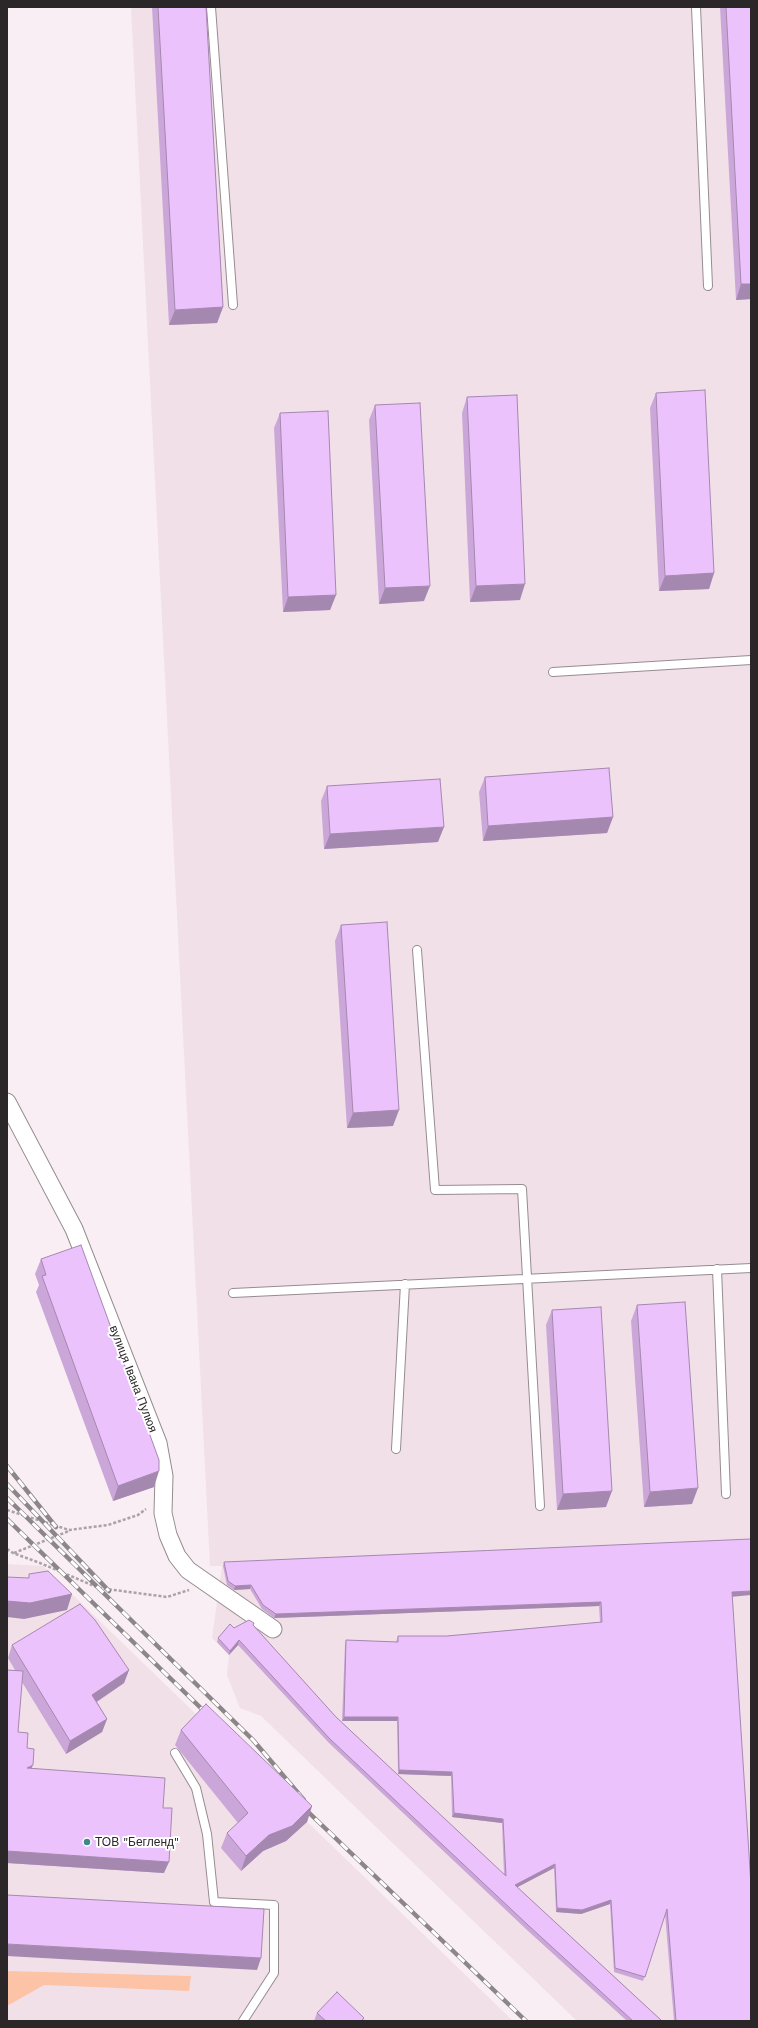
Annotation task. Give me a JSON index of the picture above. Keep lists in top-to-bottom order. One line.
{"streets":{"street":["вулиця Івана Пулюя"]},"places":["ТОВ \"Бегленд\""]}
